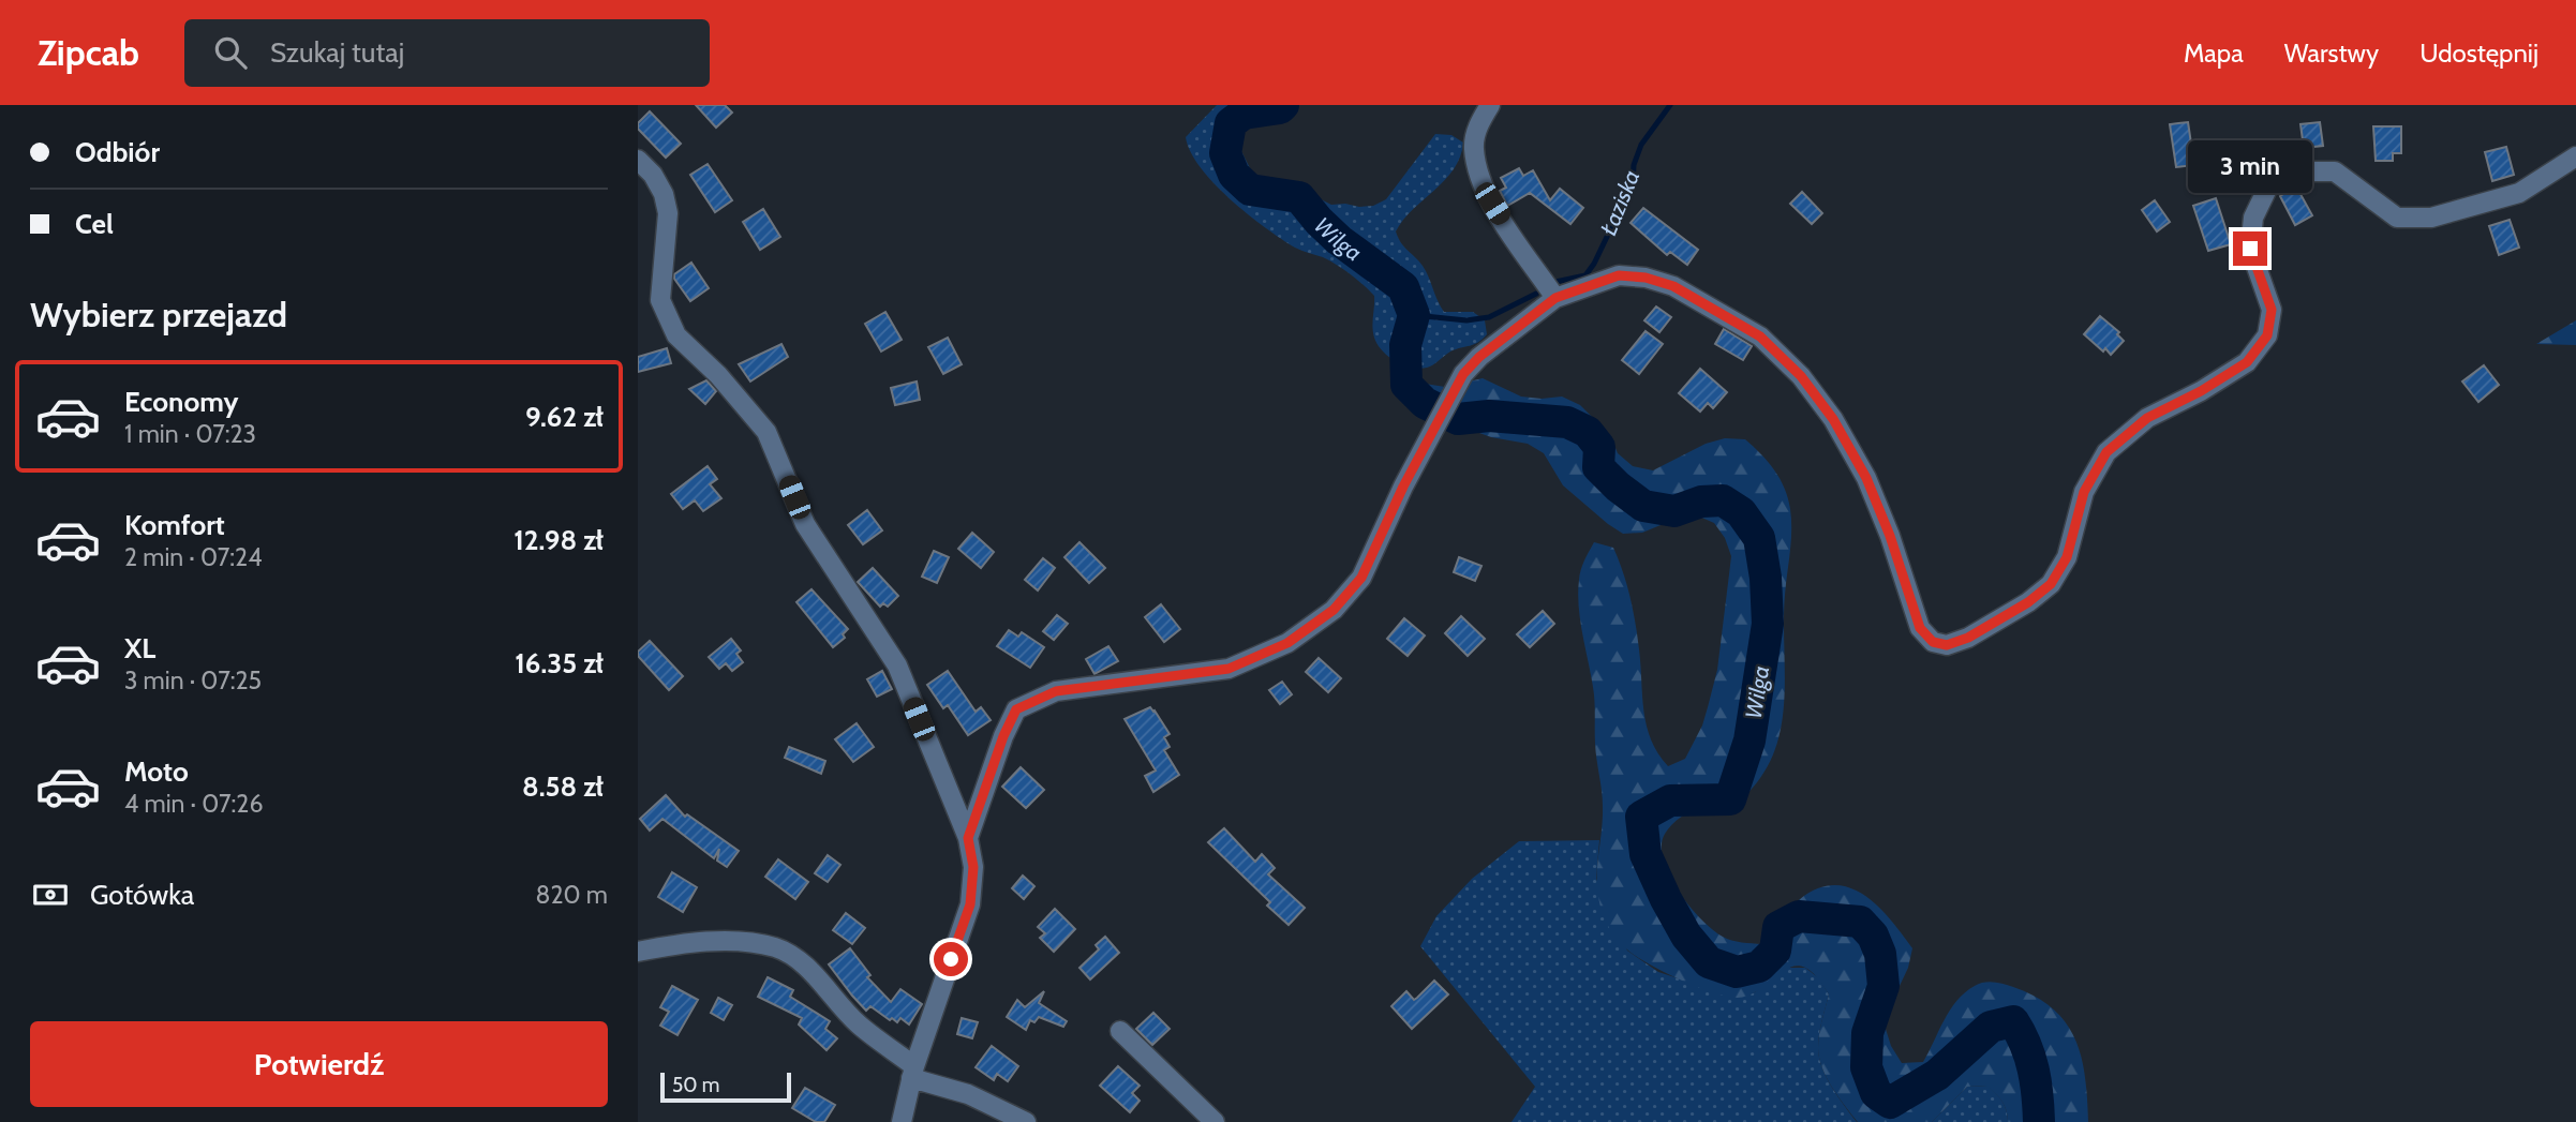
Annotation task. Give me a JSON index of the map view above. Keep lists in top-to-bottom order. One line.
{"water":["Łaziska","Wilga"],"scale_bar":"50 m","page":{"header":"Zipcab","search":"Szukaj tutaj","nav":["Mapa","Warstwy","Udostępnij"],"banner":["Odbiór","Cel"],"bubble":"3 min","heading":"Wybierz przejazd","list":[{"name":"Economy","note":"1 min · 07:23","value":"9.62 zł"},{"name":"Komfort","note":"2 min · 07:24","value":"12.98 zł"},{"name":"XL","note":"3 min · 07:25","value":"16.35 zł"},{"name":"Moto","note":"4 min · 07:26","value":"8.58 zł"}],"pay":["Gotówka","820 m"],"buttons":"Potwierdź","scale":"50 m"}}
